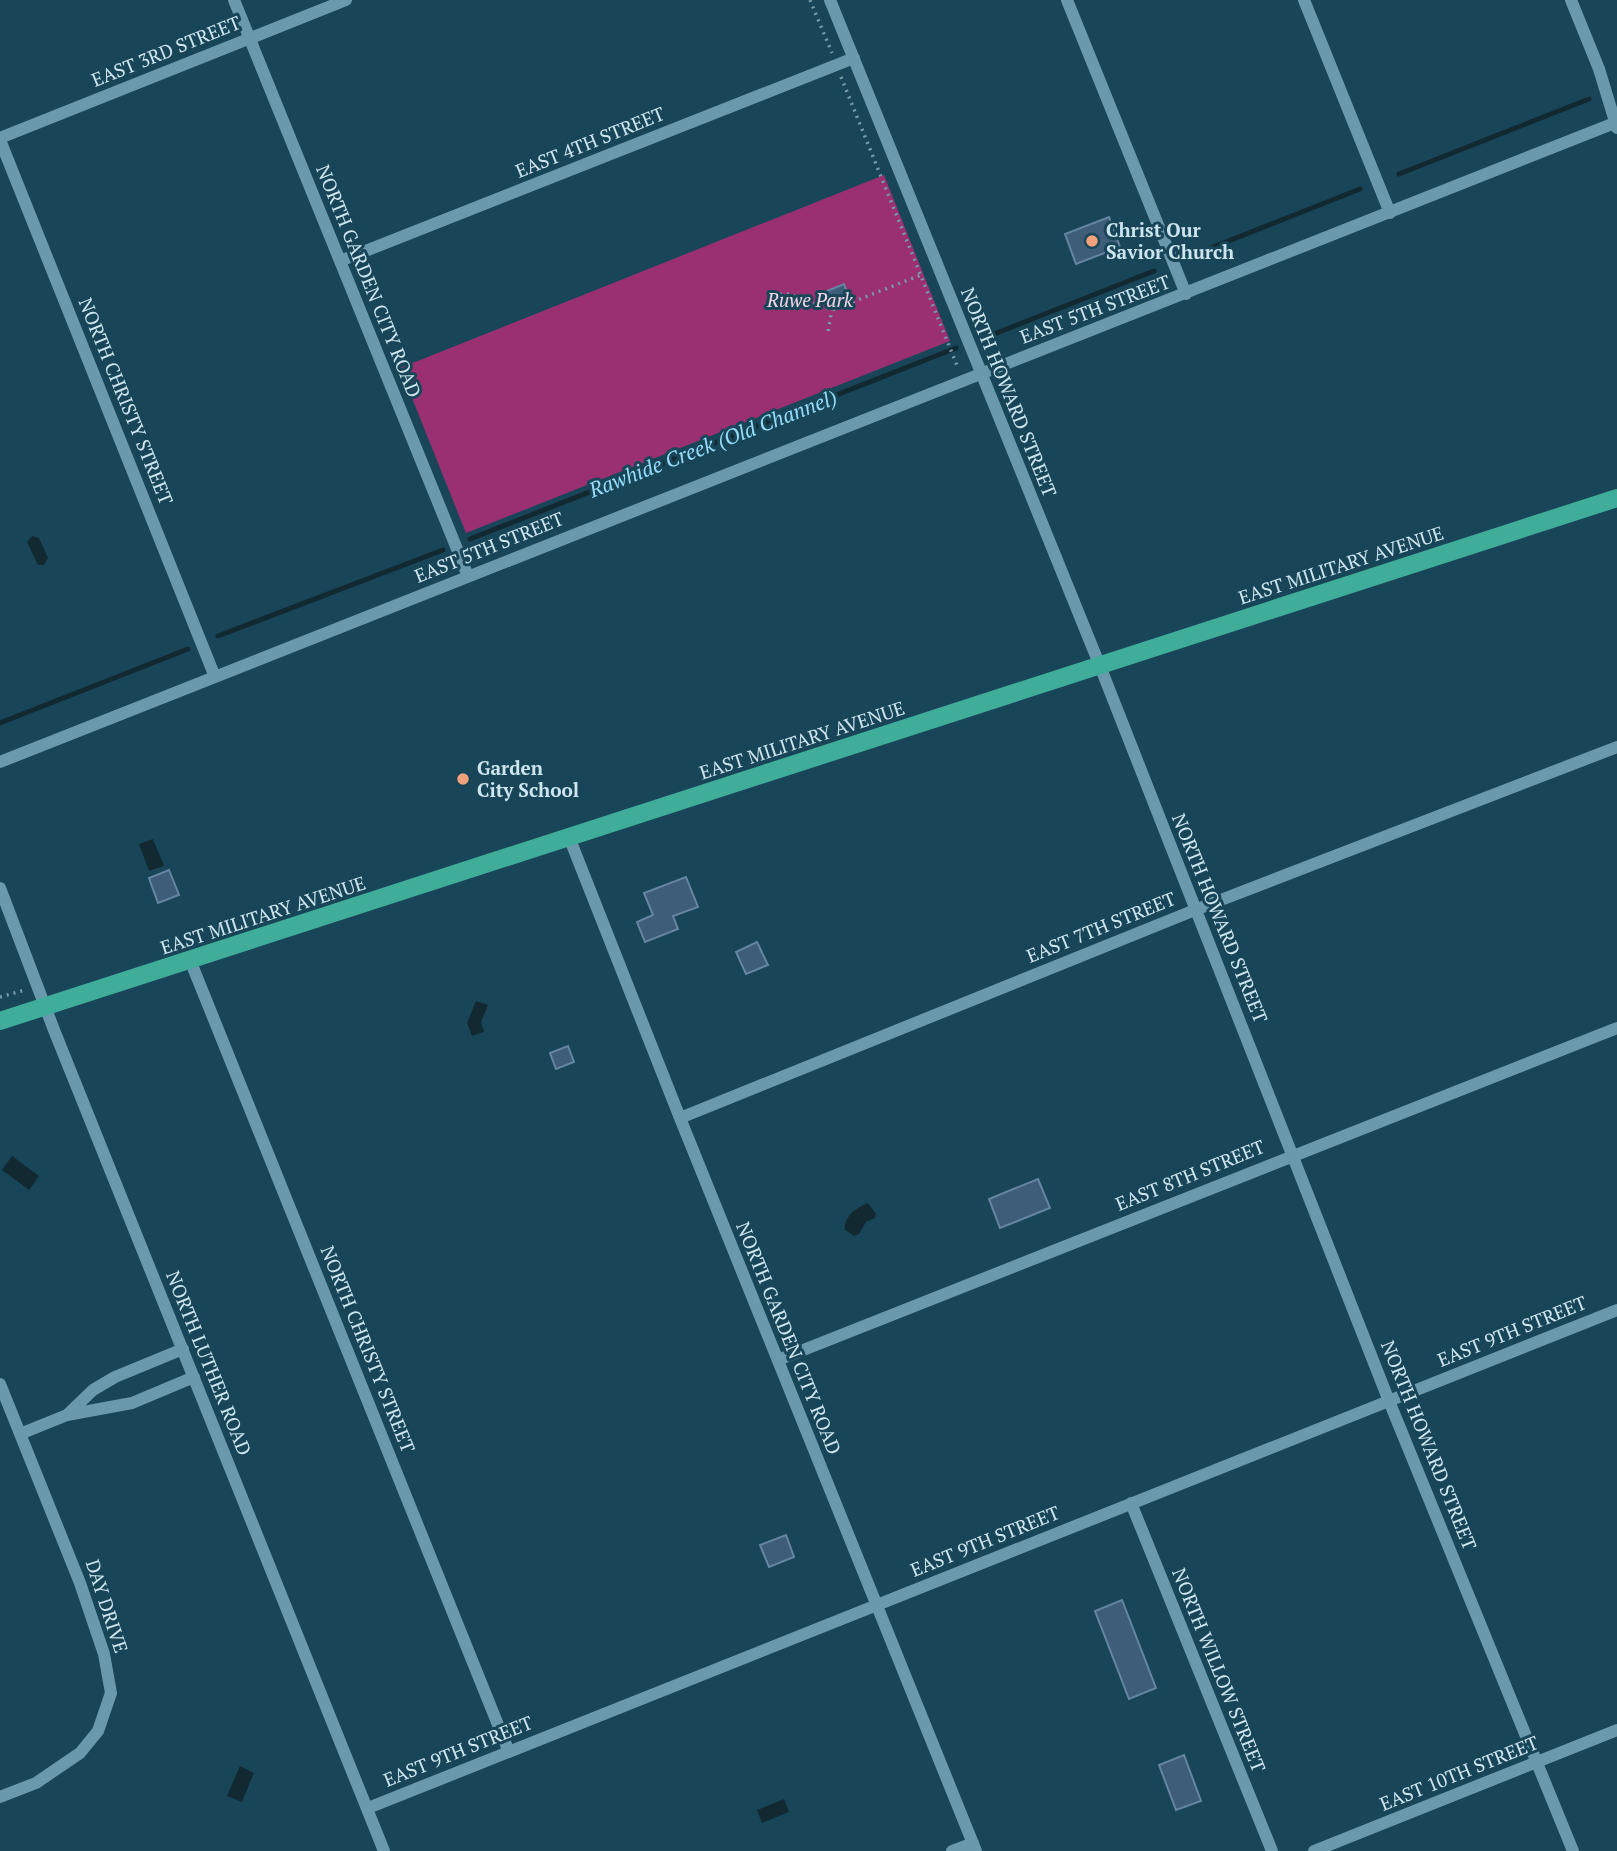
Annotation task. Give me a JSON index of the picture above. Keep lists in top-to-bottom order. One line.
{"streets":{"main road":["EAST MILITARY AVENUE"],"street":["EAST 3RD STREET","EAST 4TH STREET","NORTH GARDEN CITY ROAD","EAST 5TH STREET","NORTH HOWARD STREET","NORTH CHRISTY STREET","EAST 7TH STREET","EAST 8TH STREET","EAST 9TH STREET","NORTH LUTHER ROAD","DAY DRIVE","NORTH WILLOW STREET","EAST 10TH STREET"]},"crossings":[["EAST 3RD STREET","NORTH GARDEN CITY ROAD"],["EAST 3RD STREET","NORTH CHRISTY STREET"],["EAST 4TH STREET","NORTH GARDEN CITY ROAD"],["EAST 4TH STREET","NORTH HOWARD STREET"],["NORTH GARDEN CITY ROAD","EAST 5TH STREET"],["NORTH GARDEN CITY ROAD","EAST MILITARY AVENUE"],["NORTH GARDEN CITY ROAD","EAST 7TH STREET"],["NORTH GARDEN CITY ROAD","EAST 8TH STREET"],["NORTH GARDEN CITY ROAD","EAST 9TH STREET"],["EAST 5TH STREET","NORTH HOWARD STREET"],["EAST 5TH STREET","NORTH CHRISTY STREET"],["NORTH HOWARD STREET","EAST MILITARY AVENUE"],["NORTH HOWARD STREET","EAST 7TH STREET"],["NORTH HOWARD STREET","EAST 8TH STREET"],["NORTH HOWARD STREET","EAST 9TH STREET"],["NORTH HOWARD STREET","EAST 10TH STREET"],["NORTH CHRISTY STREET","EAST MILITARY AVENUE"],["NORTH CHRISTY STREET","EAST 9TH STREET"],["EAST MILITARY AVENUE","NORTH LUTHER ROAD"],["EAST 9TH STREET","NORTH LUTHER ROAD"],["EAST 9TH STREET","NORTH WILLOW STREET"]],"water":["Rawhide Creek (Old Channel)"],"parks":["Ruwe Park"],"places":["Christ Our Savior Church","Garden City School"]}
